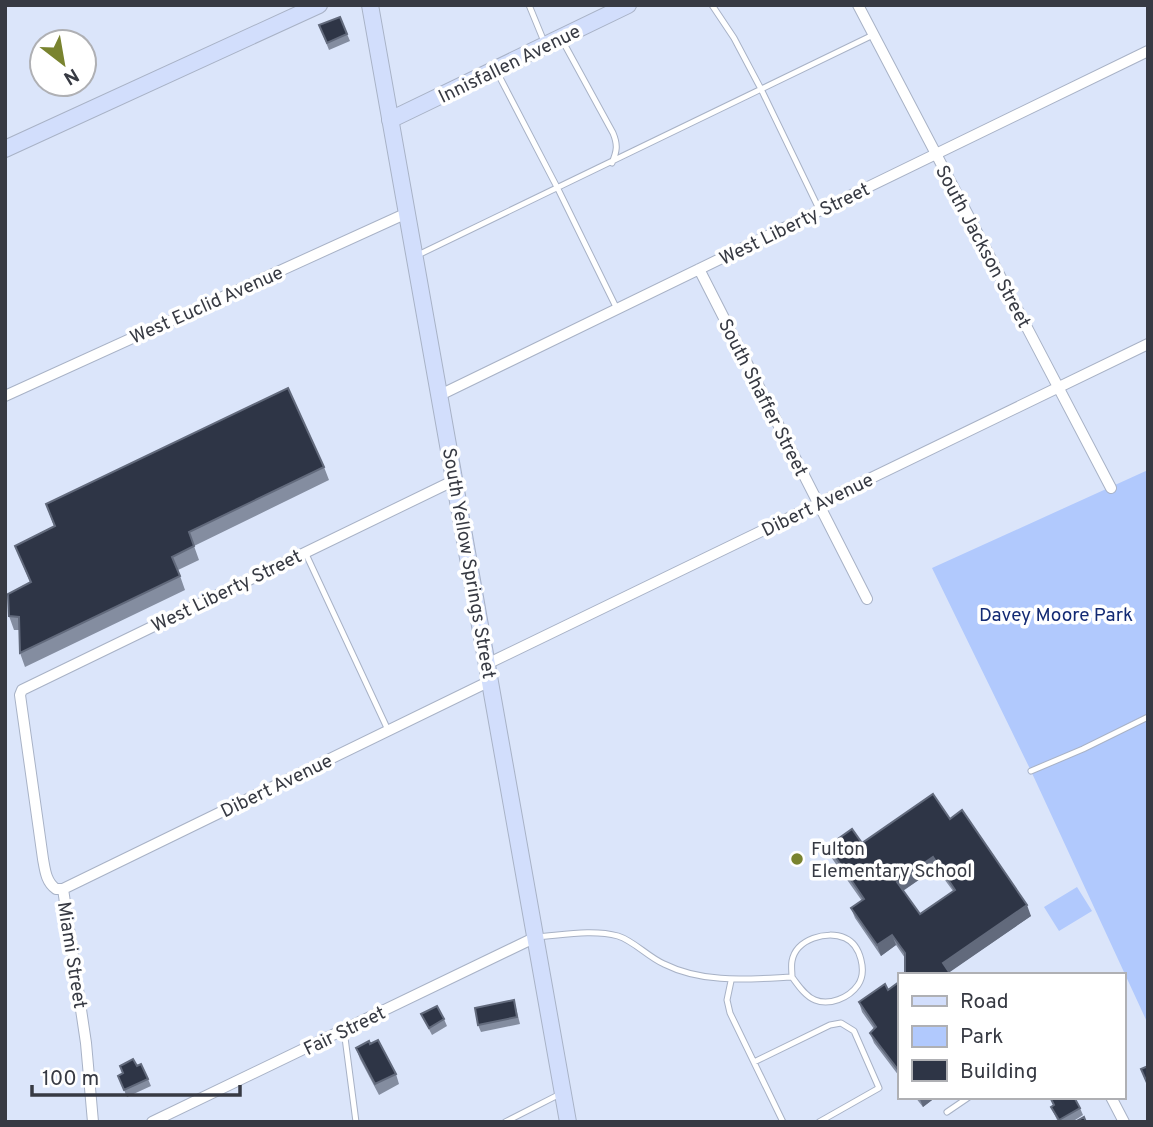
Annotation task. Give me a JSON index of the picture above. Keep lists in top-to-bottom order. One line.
{"streets":{"main road":["Innisfallen Avenue","South Yellow Springs Street"],"street":["West Liberty Street","South Jackson Street","West Euclid Avenue","South Shaffer Street","Dibert Avenue","Miami Street","Fair Street"]},"crossings":[["Innisfallen Avenue","South Yellow Springs Street"],["West Liberty Street","South Jackson Street"],["West Liberty Street","South Shaffer Street"],["West Liberty Street","South Yellow Springs Street"],["West Liberty Street","Miami Street"],["South Jackson Street","Dibert Avenue"],["West Euclid Avenue","South Yellow Springs Street"],["South Shaffer Street","Dibert Avenue"],["Dibert Avenue","South Yellow Springs Street"],["Dibert Avenue","Miami Street"],["South Yellow Springs Street","Fair Street"]],"parks":["Davey Moore Park"],"places":["Fulton Elementary School"],"legend":["Road","Park","Building"],"scale_bar":"100 m","north":"bottom right"}
